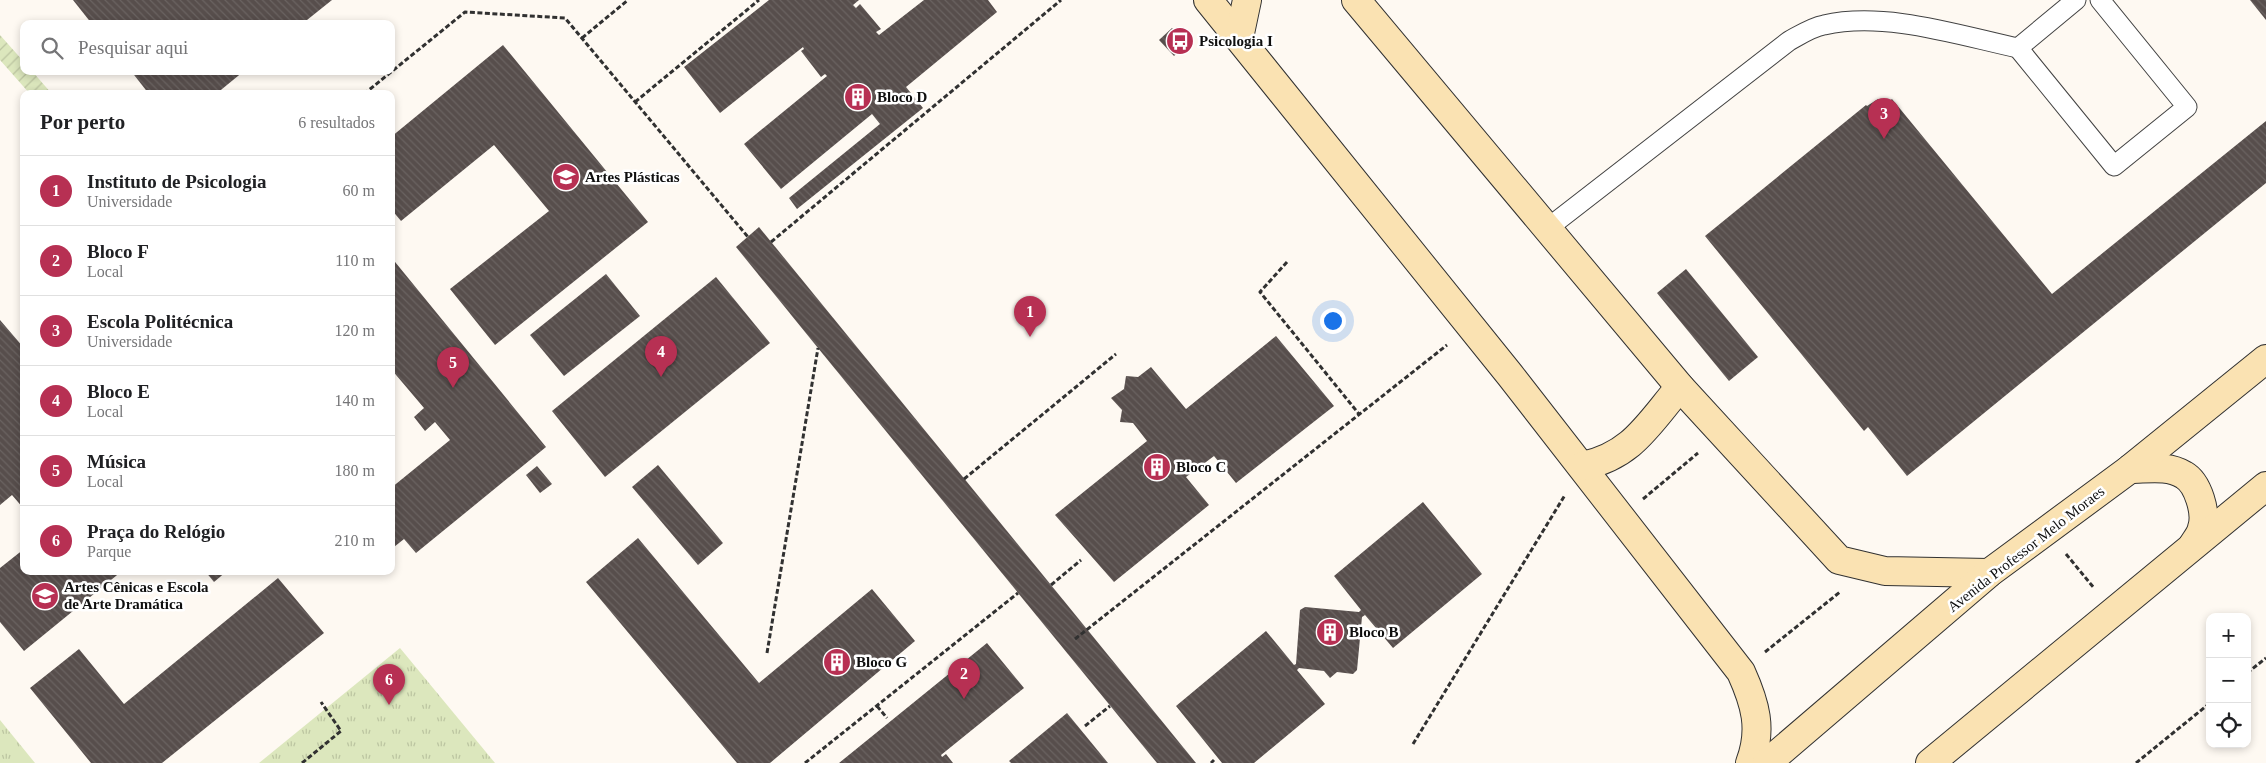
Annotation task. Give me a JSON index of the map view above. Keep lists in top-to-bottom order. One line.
{"streets":{"street":["Avenida Professor Melo Moraes"]},"places":{"bus stop":["Psicologia I"],"building":["Bloco D","Bloco C","Bloco B","Bloco G"],"school or university":["Artes Plásticas","Artes Cênicas e Escola de Arte Dramática"]},"page":{"search":"Pesquisar aqui","heading":["Por perto","6 resultados"],"pins":["3","1","4","5","2","6"],"list":[{"mark":"1","name":"Instituto de Psicologia","note":"Universidade","value":"60 m"},{"mark":"2","name":"Bloco F","note":"Local","value":"110 m"},{"mark":"3","name":"Escola Politécnica","note":"Universidade","value":"120 m"},{"mark":"4","name":"Bloco E","note":"Local","value":"140 m"},{"mark":"5","name":"Música","note":"Local","value":"180 m"},{"mark":"6","name":"Praça do Relógio","note":"Parque","value":"210 m"}],"map_buttons":["+","−"]}}
